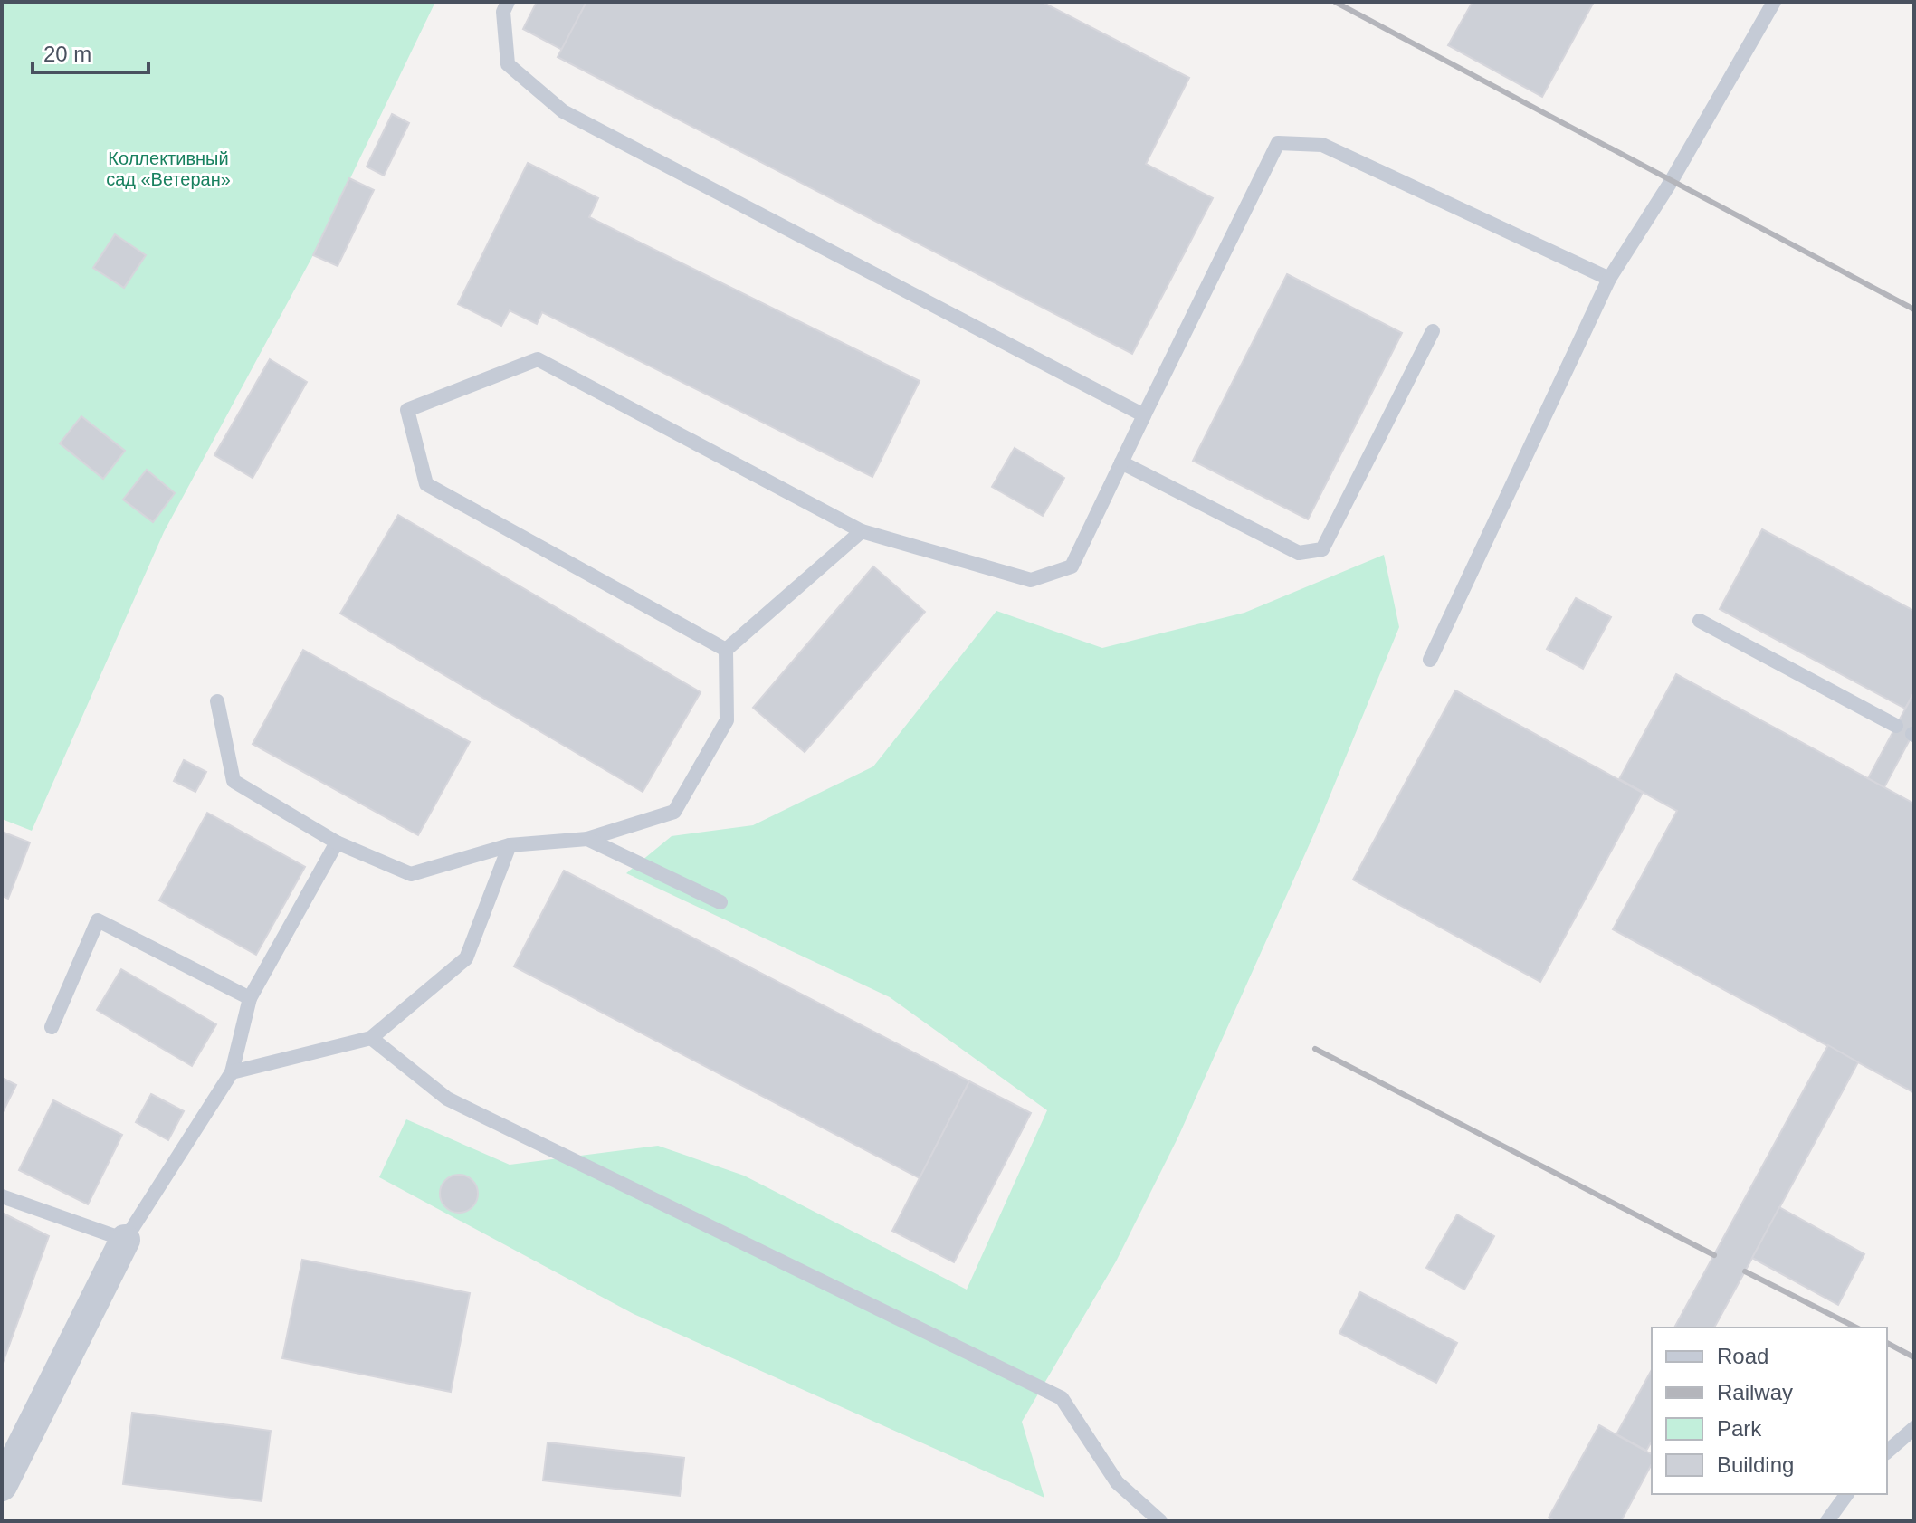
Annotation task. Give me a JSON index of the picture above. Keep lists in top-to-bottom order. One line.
{"parks":["Коллективный сад «Ветеран»"],"legend":["Road","Railway","Park","Building"],"scale_bar":"20 m"}
